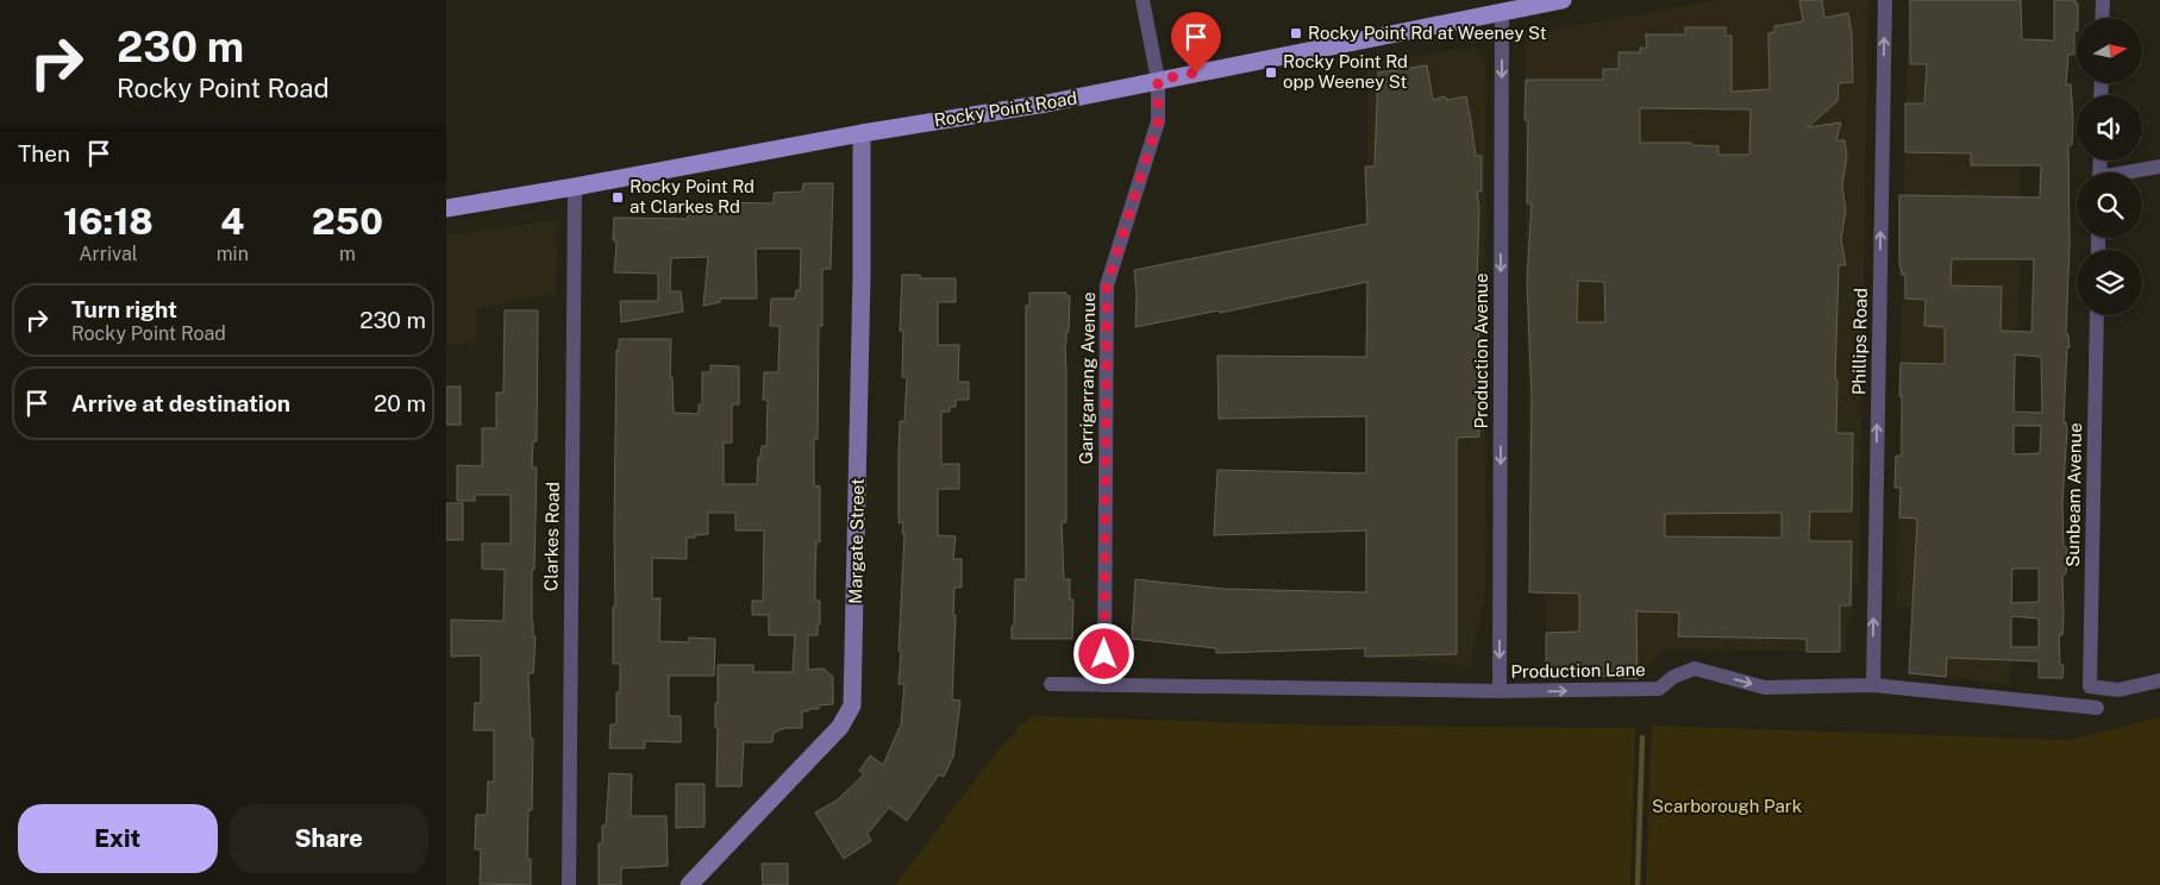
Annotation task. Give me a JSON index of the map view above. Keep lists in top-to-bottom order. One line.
{"streets":{"main road":["Rocky Point Road"],"street":["Phillips Road","Production Avenue","Garrigarrang Avenue","Sunbeam Avenue","Clarkes Road","Margate Street","Production Lane"]},"crossings":[["Rocky Point Road","Production Avenue"],["Rocky Point Road","Garrigarrang Avenue"],["Rocky Point Road","Clarkes Road"],["Rocky Point Road","Margate Street"],["Phillips Road","Production Lane"],["Production Avenue","Production Lane"],["Garrigarrang Avenue","Production Lane"]],"one_way":["Phillips Road","Production Avenue","Production Lane"],"parks":["Scarborough Park"],"places":{"transit":["Rocky Point Rd at Weeney St","Rocky Point Rd opp Weeney St","Rocky Point Rd at Clarkes Rd"]},"north":"right","page":{"turn":["230 m","Rocky Point Road"],"then":"Then","eta":["16:18","Arrival","4","min","250","m"],"list":[{"name":"Turn right","note":"Rocky Point Road","value":"230 m"},{"name":"Arrive at destination","value":"20 m"}],"buttons":["Exit","Share"]}}
